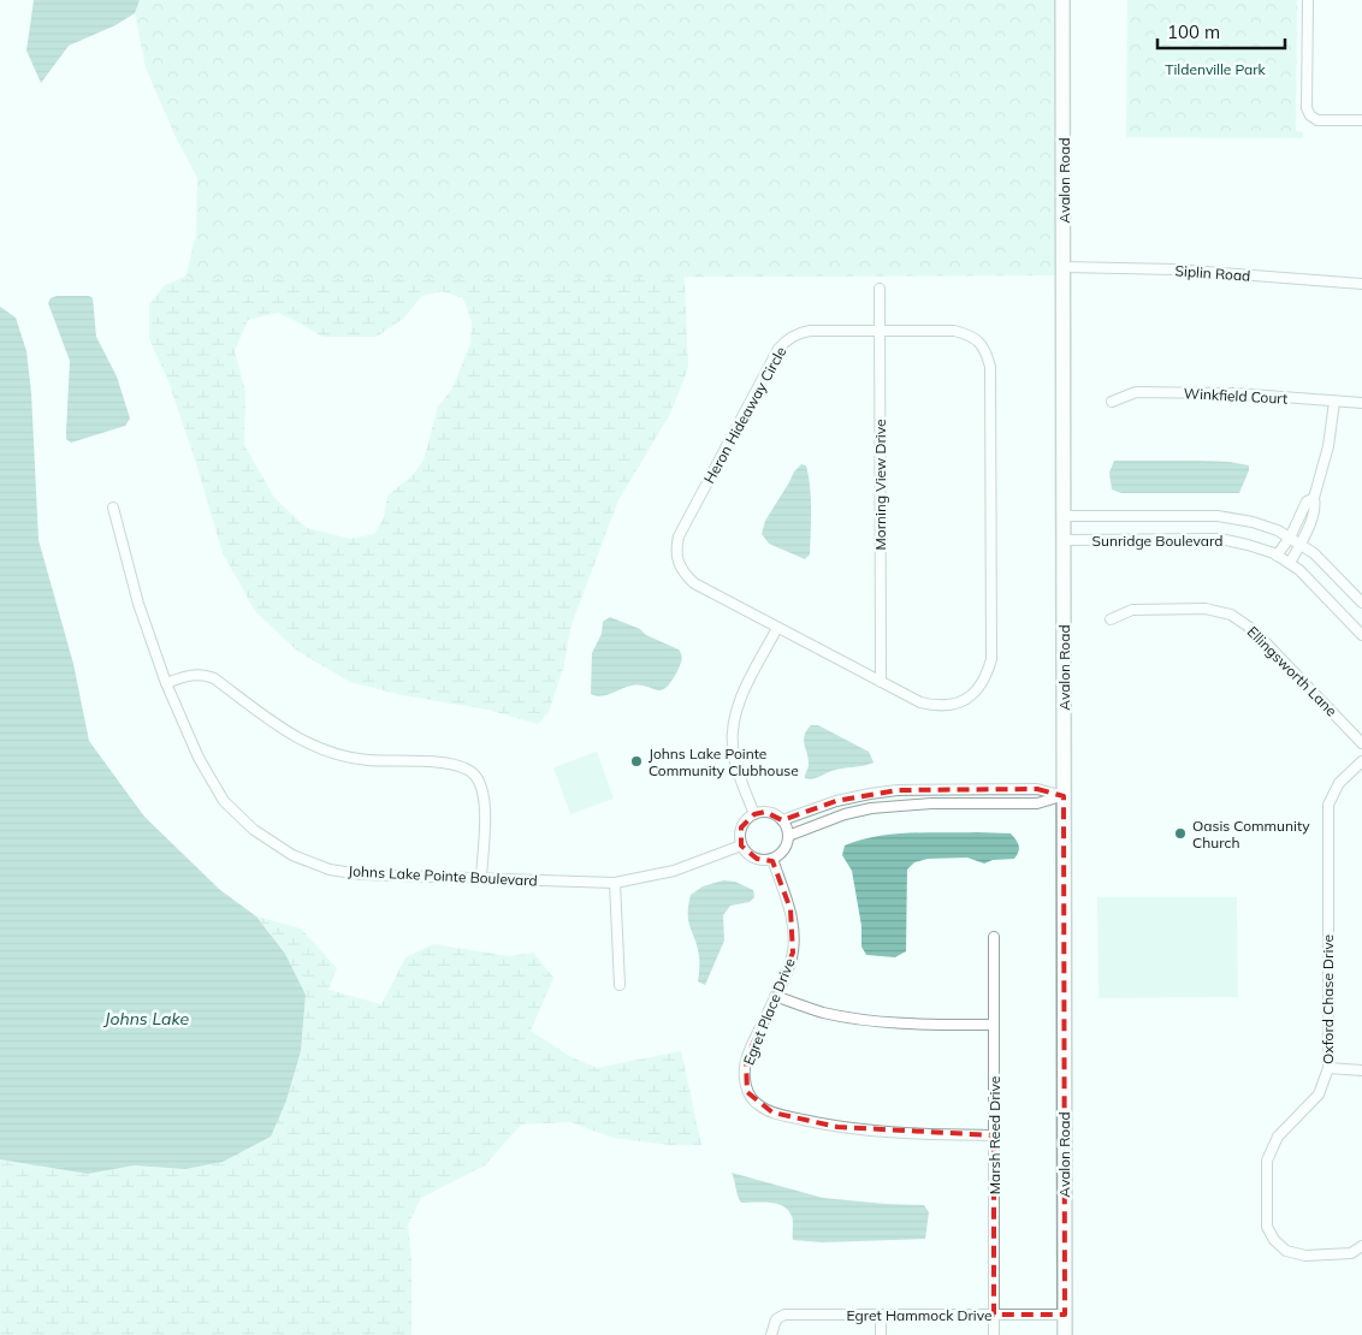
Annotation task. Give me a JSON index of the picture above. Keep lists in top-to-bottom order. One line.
{"streets":{"main road":["Avalon Road"],"street":["Siplin Road","Winkfield Court","Heron Hideaway Circle","Morning View Drive","Sunridge Boulevard","Ellingsworth Lane","Johns Lake Pointe Boulevard","Oxford Chase Drive","Egret Place Drive","Marsh Reed Drive","Egret Hammock Drive"]},"crossings":[["Avalon Road","Siplin Road"],["Avalon Road","Sunridge Boulevard"],["Avalon Road","Egret Hammock Drive"],["Heron Hideaway Circle","Morning View Drive"],["Johns Lake Pointe Boulevard","Egret Place Drive"],["Egret Place Drive","Marsh Reed Drive"],["Marsh Reed Drive","Egret Hammock Drive"]],"water":["Johns Lake"],"parks":["Tildenville Park"],"places":["Johns Lake Pointe Community Clubhouse","Oasis Community Church"],"scale_bar":"100 m"}
